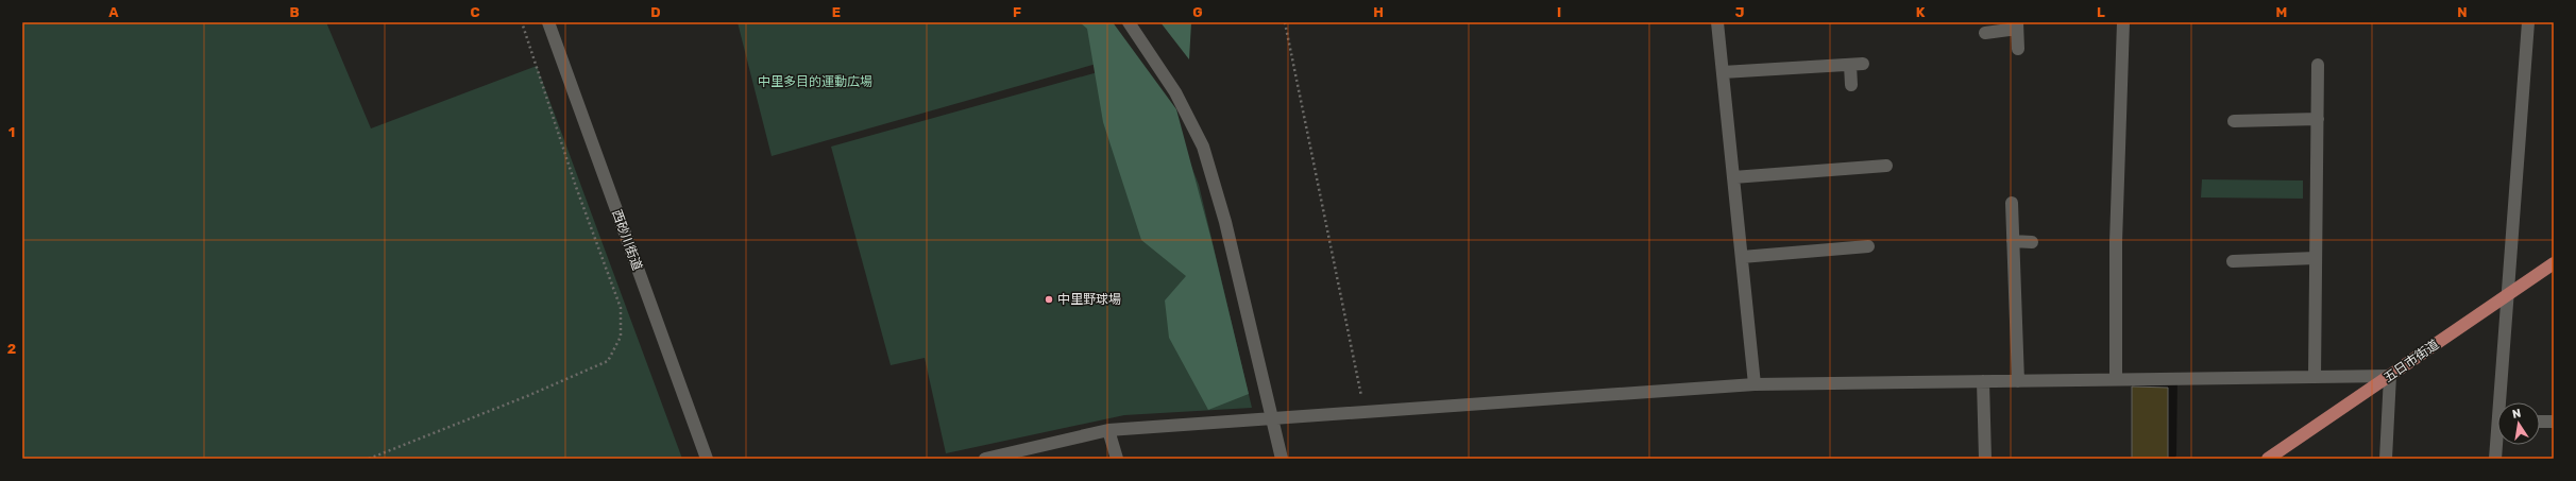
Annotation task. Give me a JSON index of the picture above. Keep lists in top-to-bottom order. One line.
{"streets":{"main road":["五日市街道"],"street":["西砂川街道"]},"parks":["中里多目的運動広場"],"places":["中里野球場"],"north":"top","grid":{"columns":["A","B","C","D","E","F","G","H","I","J","K","L","M","N"],"rows":["1","2"]}}
